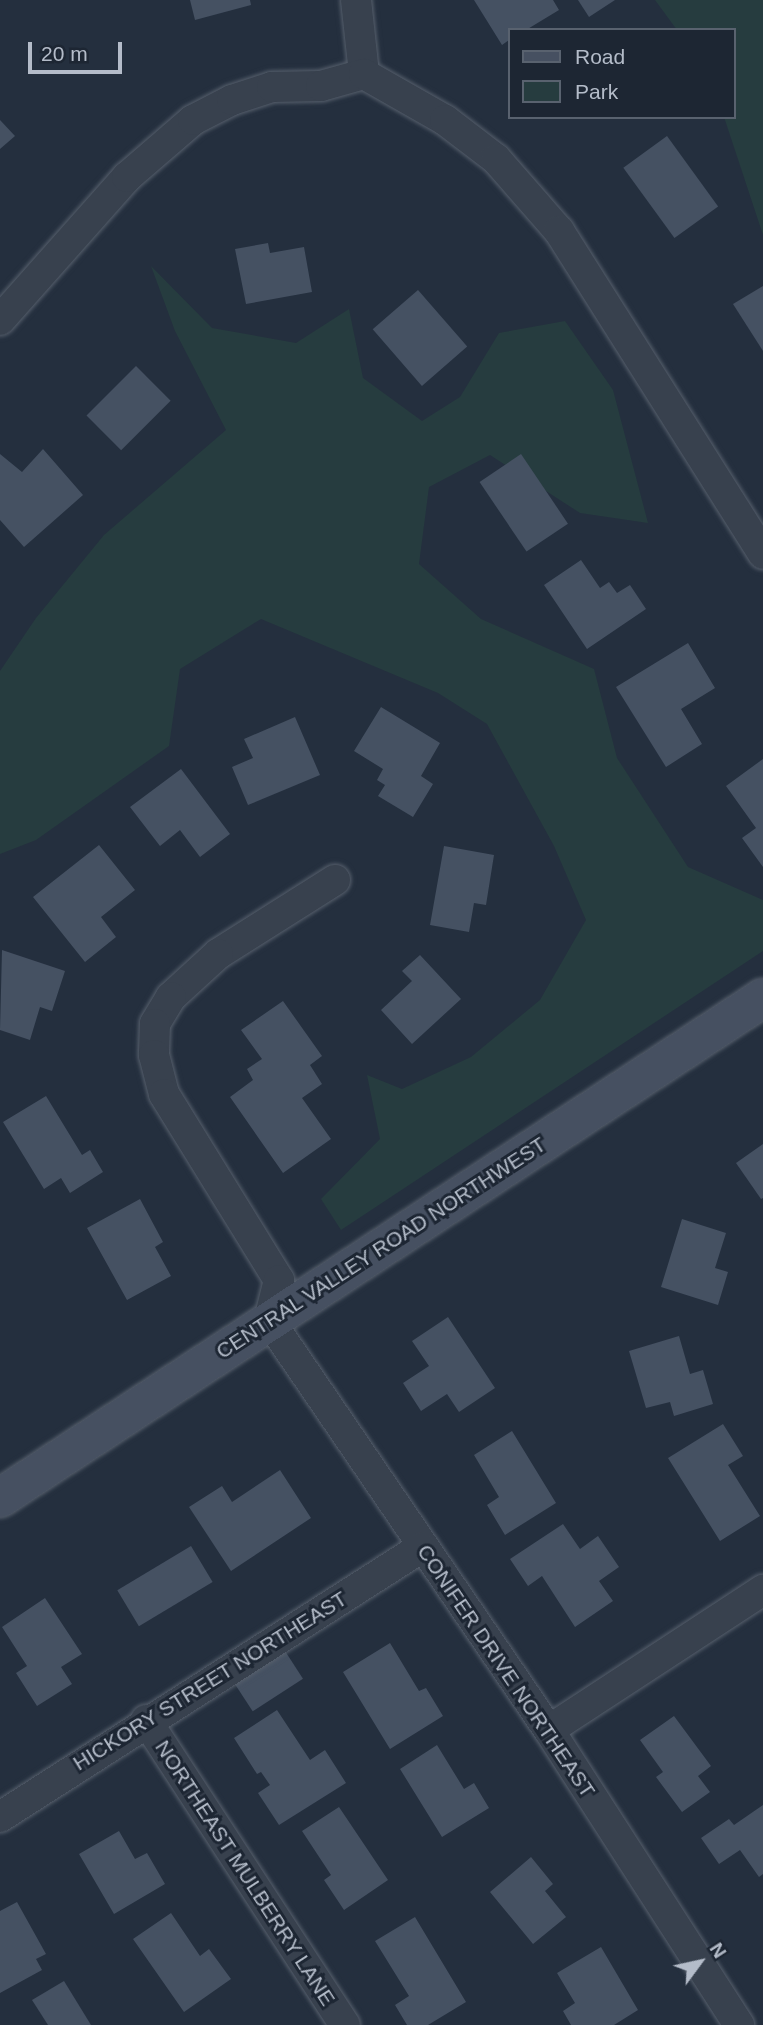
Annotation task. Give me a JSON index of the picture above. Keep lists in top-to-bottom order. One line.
{"streets":{"main road":["CENTRAL VALLEY ROAD NORTHWEST"],"street":["CONIFER DRIVE NORTHEAST","HICKORY STREET NORTHEAST","NORTHEAST MULBERRY LANE"]},"crossings":[["CENTRAL VALLEY ROAD NORTHWEST","CONIFER DRIVE NORTHEAST"],["CONIFER DRIVE NORTHEAST","HICKORY STREET NORTHEAST"],["HICKORY STREET NORTHEAST","NORTHEAST MULBERRY LANE"]],"legend":["Road","Park"],"scale_bar":"20 m","north":"top right"}
